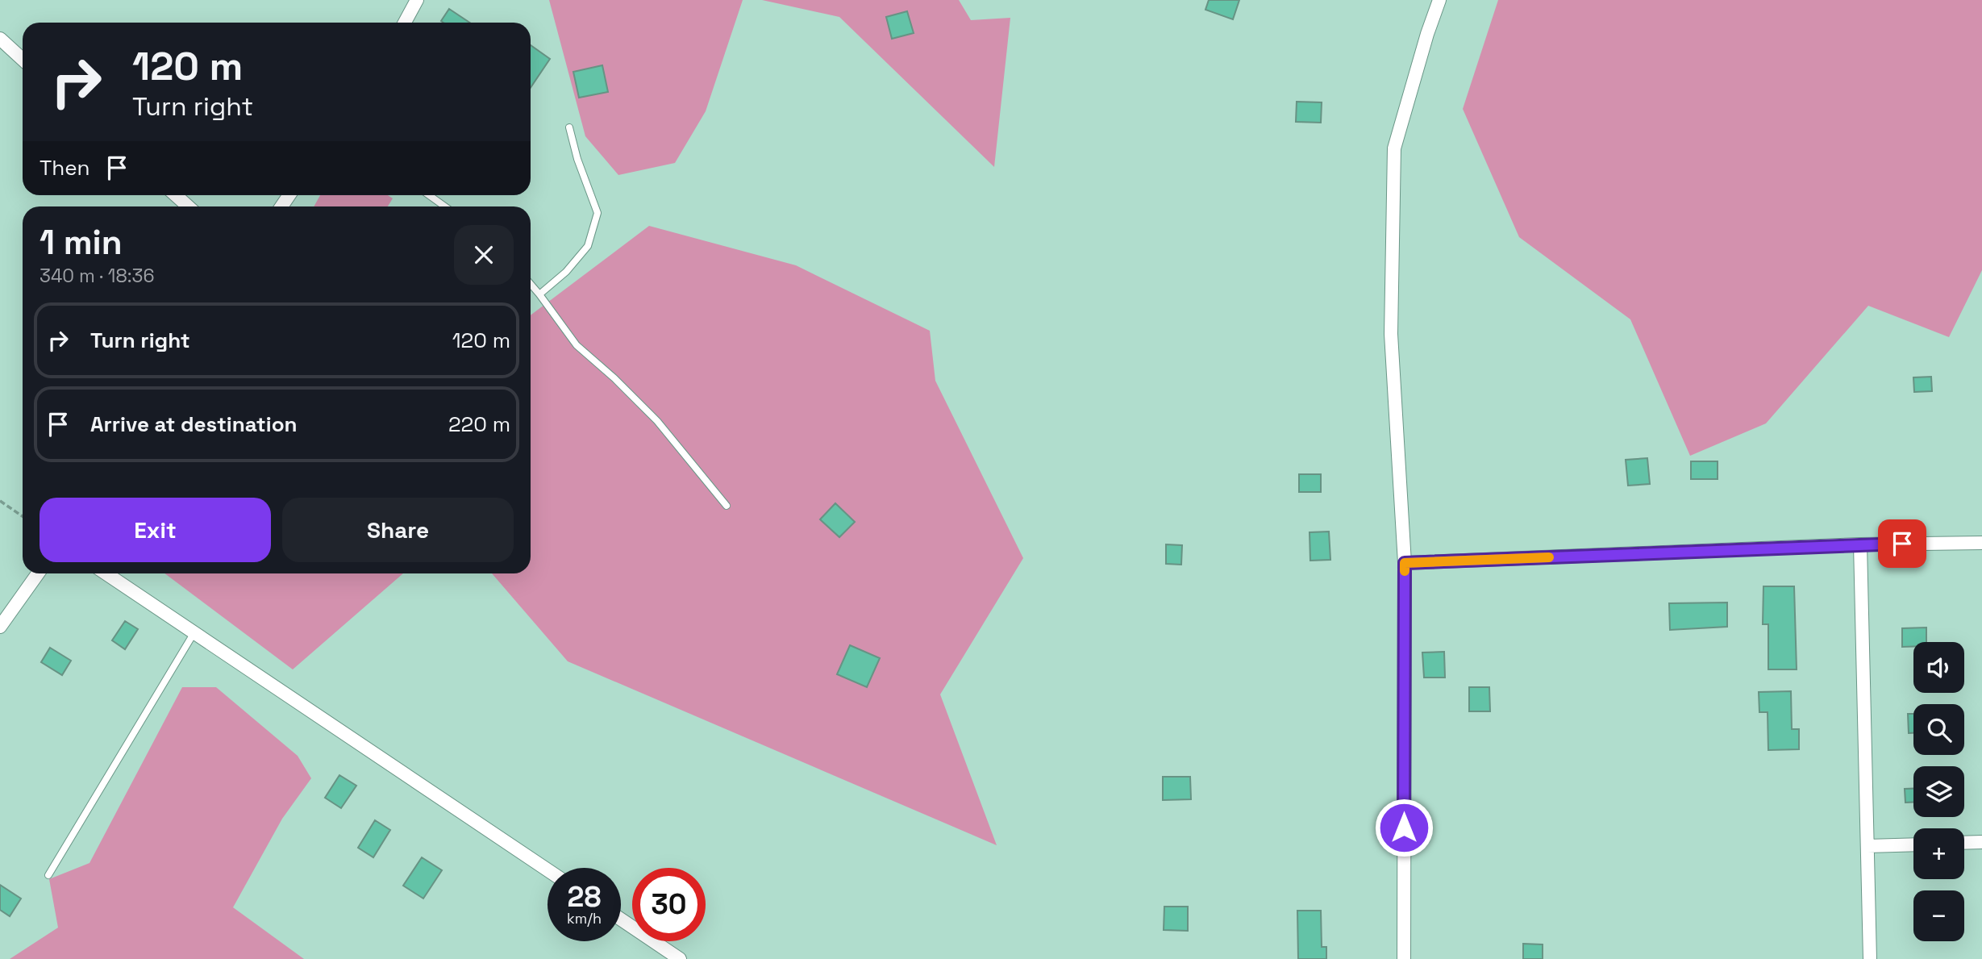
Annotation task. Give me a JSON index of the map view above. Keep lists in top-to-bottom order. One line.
{"page":{"turn":["120 m","Turn right"],"then":"Then","heading":["1 min","340 m · 18:36"],"list":[{"name":"Turn right","value":"120 m"},{"name":"Arrive at destination","value":"220 m"}],"buttons":["Exit","Share"],"map_buttons":["+","−"],"speed":"28 km/h","limit":"30"}}
